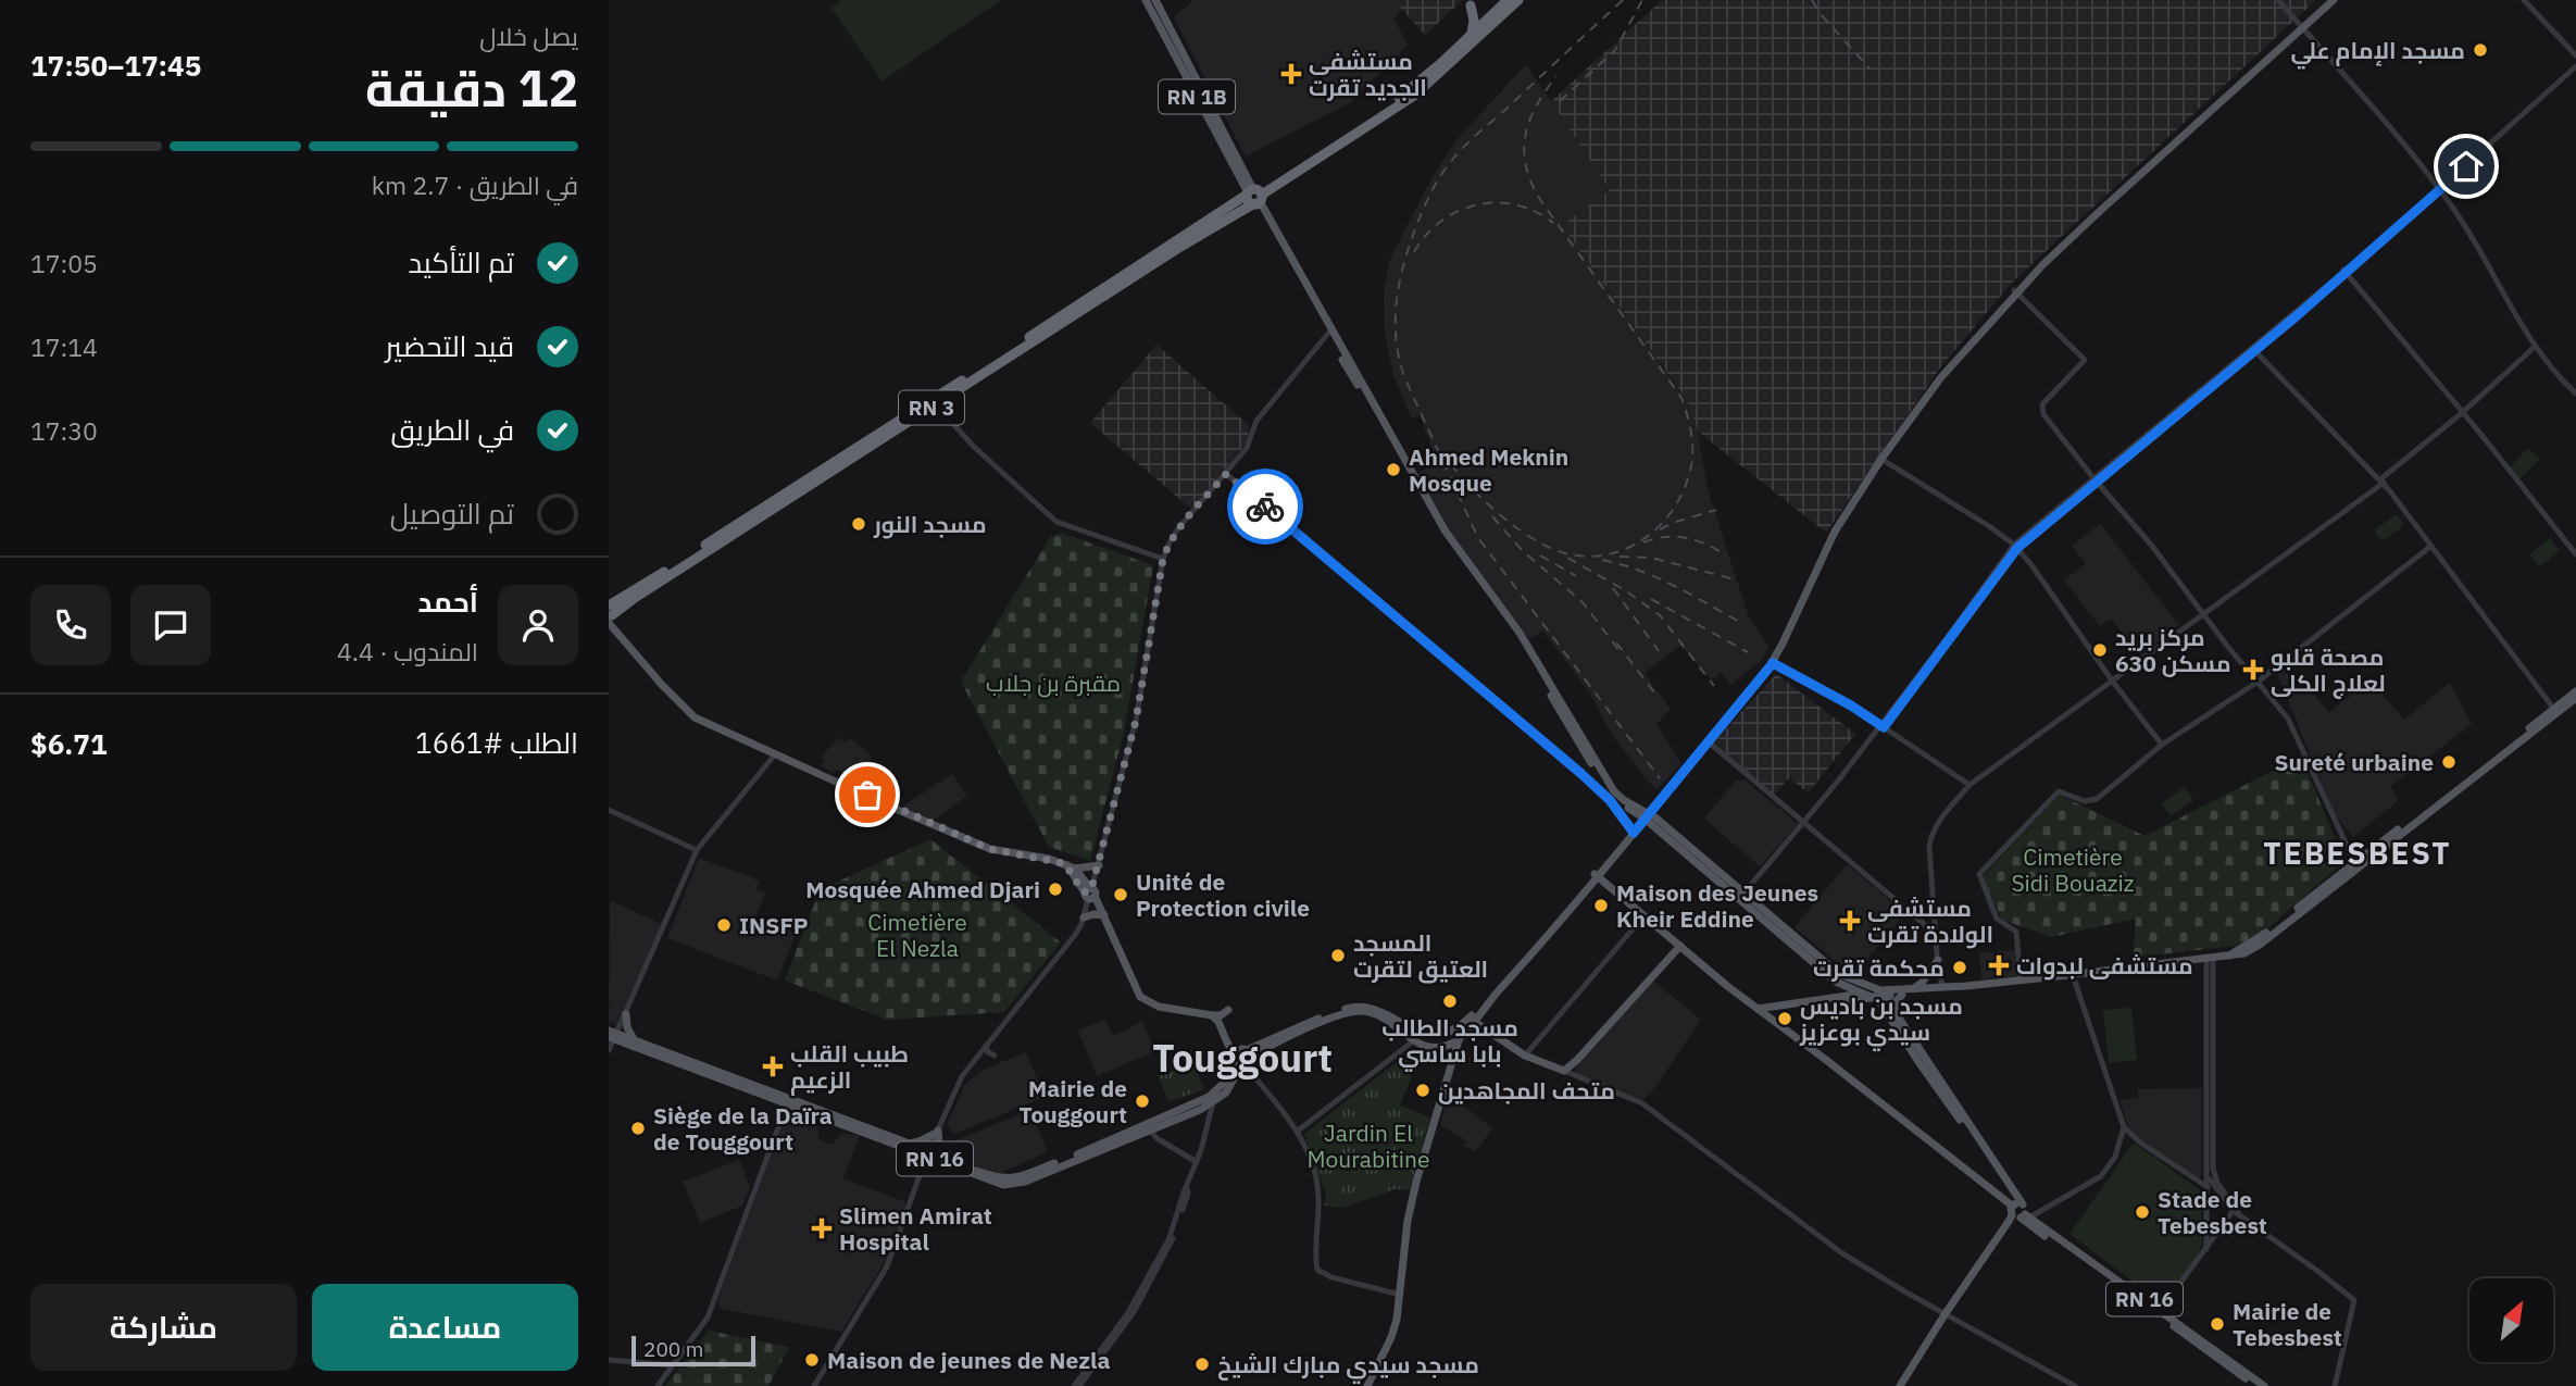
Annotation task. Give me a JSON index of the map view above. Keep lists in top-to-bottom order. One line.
{"streets":{"highway":["RN 3"],"main road":["RN 1B","RN 16"]},"crossings":[["RN 1B","RN 3"]],"districts":["TEBESBEST","Touggourt"],"parks":["مقبرة بن جلاب","Cimetière Sidi Bouaziz","Cimetière El Nezla","Jardin El Mourabitine"],"places":{"other":["مسجد الإمام علي","Ahmed Meknin Mosque","مسجد النور","مركز بريد 630 مسكن","Sureté urbaine","Mosquée Ahmed Djari","Unité de Protection civile","Maison des Jeunes Kheir Eddine","INSFP","المسجد العتيق لتقرت","محكمة تقرت","مسجد الطالب بابا ساسي","مسجد بن باديس سيدي بوعزيز","متحف المجاهدين","Mairie de Touggourt","Siège de la Daïra de Touggourt","Stade de Tebesbest","Mairie de Tebesbest","Maison de jeunes de Nezla","مسجد سيدي مبارك الشيخ"],"health":["مستشفى الجديد تقرت","مصحة قلبو لعلاج الكلى","مستشفى الولادة تقرت","مستشفى لبدوات","طبيب القلب الزعيم","Slimen Amirat Hospital"]},"scale_bar":"200 m","north":"top right","page":{"heading":["12 دقيقة","يصل خلال","17:45–17:50"],"panel":["أحمد","المندوب · 4.4","الطلب #1661","$6.71"],"bar":"في الطريق · 2.7 km","list":[["تم التأكيد","17:05"],["قيد التحضير","17:14"],["في الطريق","17:30"],"تم التوصيل"],"buttons":["مساعدة","مشاركة"],"scale":"200 m"}}
